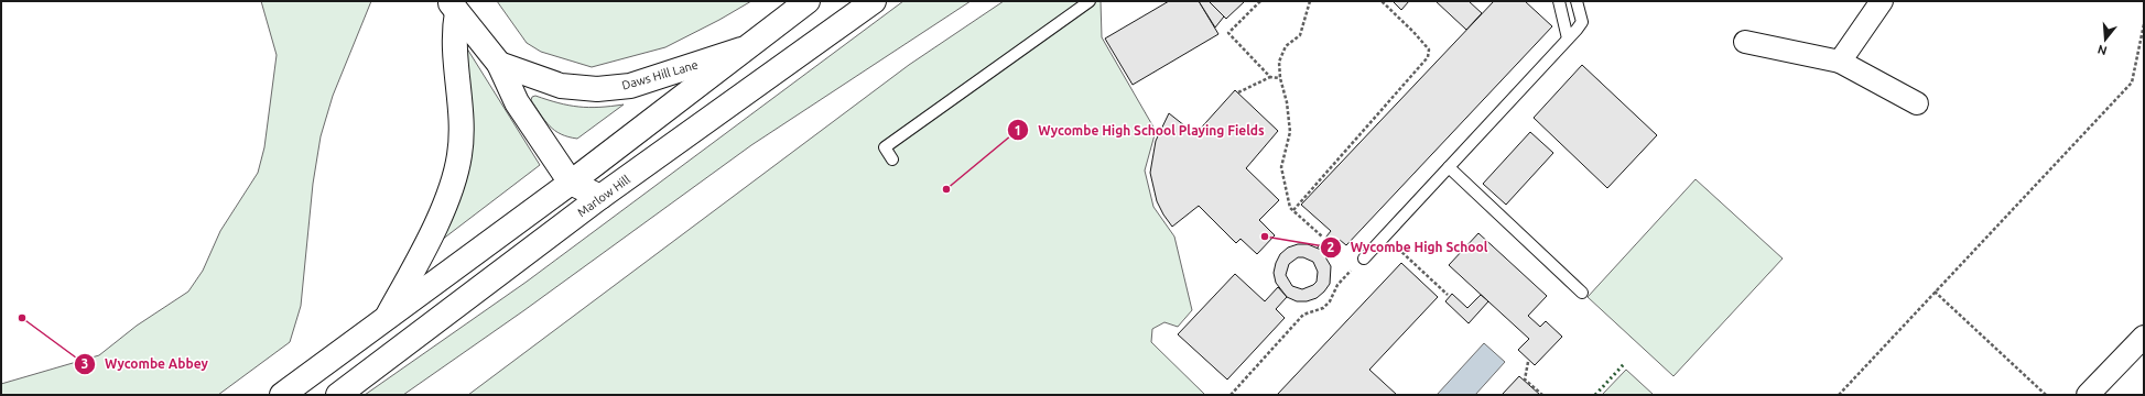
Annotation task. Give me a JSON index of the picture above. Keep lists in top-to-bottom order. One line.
{"streets":{"main road":["Daws Hill Lane","Marlow Hill"]},"places":["Wycombe High School Playing Fields","Wycombe High School","Wycombe Abbey"],"north":"bottom"}
